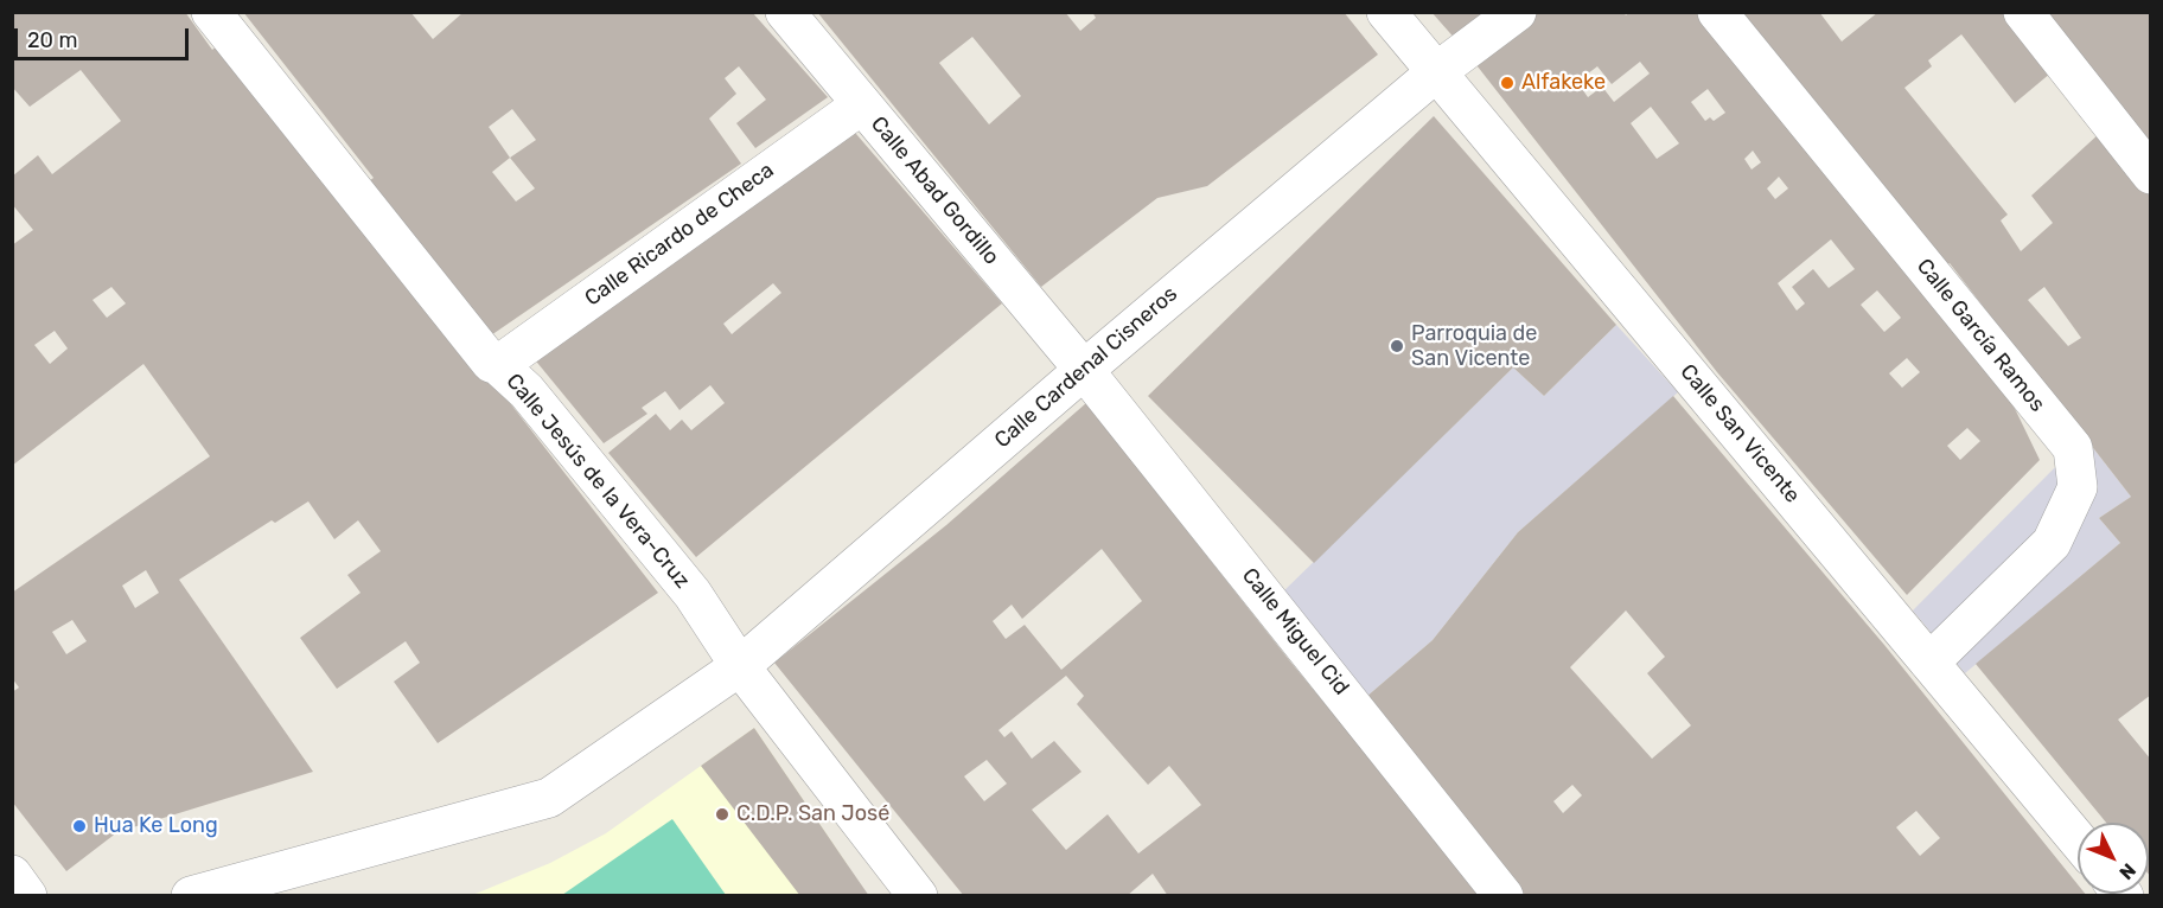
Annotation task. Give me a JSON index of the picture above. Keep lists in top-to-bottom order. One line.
{"streets":{"street":["Calle Abad Gordillo","Calle Ricardo de Checa","Calle García Ramos","Calle Cardenal Cisneros","Calle San Vicente","Calle Jesús de la Vera-Cruz","Calle Miguel Cid"]},"crossings":[["Calle Abad Gordillo","Calle Ricardo de Checa"],["Calle Abad Gordillo","Calle Cardenal Cisneros"],["Calle Abad Gordillo","Calle Miguel Cid"],["Calle Ricardo de Checa","Calle Jesús de la Vera-Cruz"],["Calle García Ramos","Calle San Vicente"],["Calle Cardenal Cisneros","Calle San Vicente"],["Calle Cardenal Cisneros","Calle Jesús de la Vera-Cruz"],["Calle Cardenal Cisneros","Calle Miguel Cid"]],"places":["Alfakeke","Parroquia de San Vicente","C.D.P. San José","Hua Ke Long"],"scale_bar":"20 m","north":"bottom right"}
